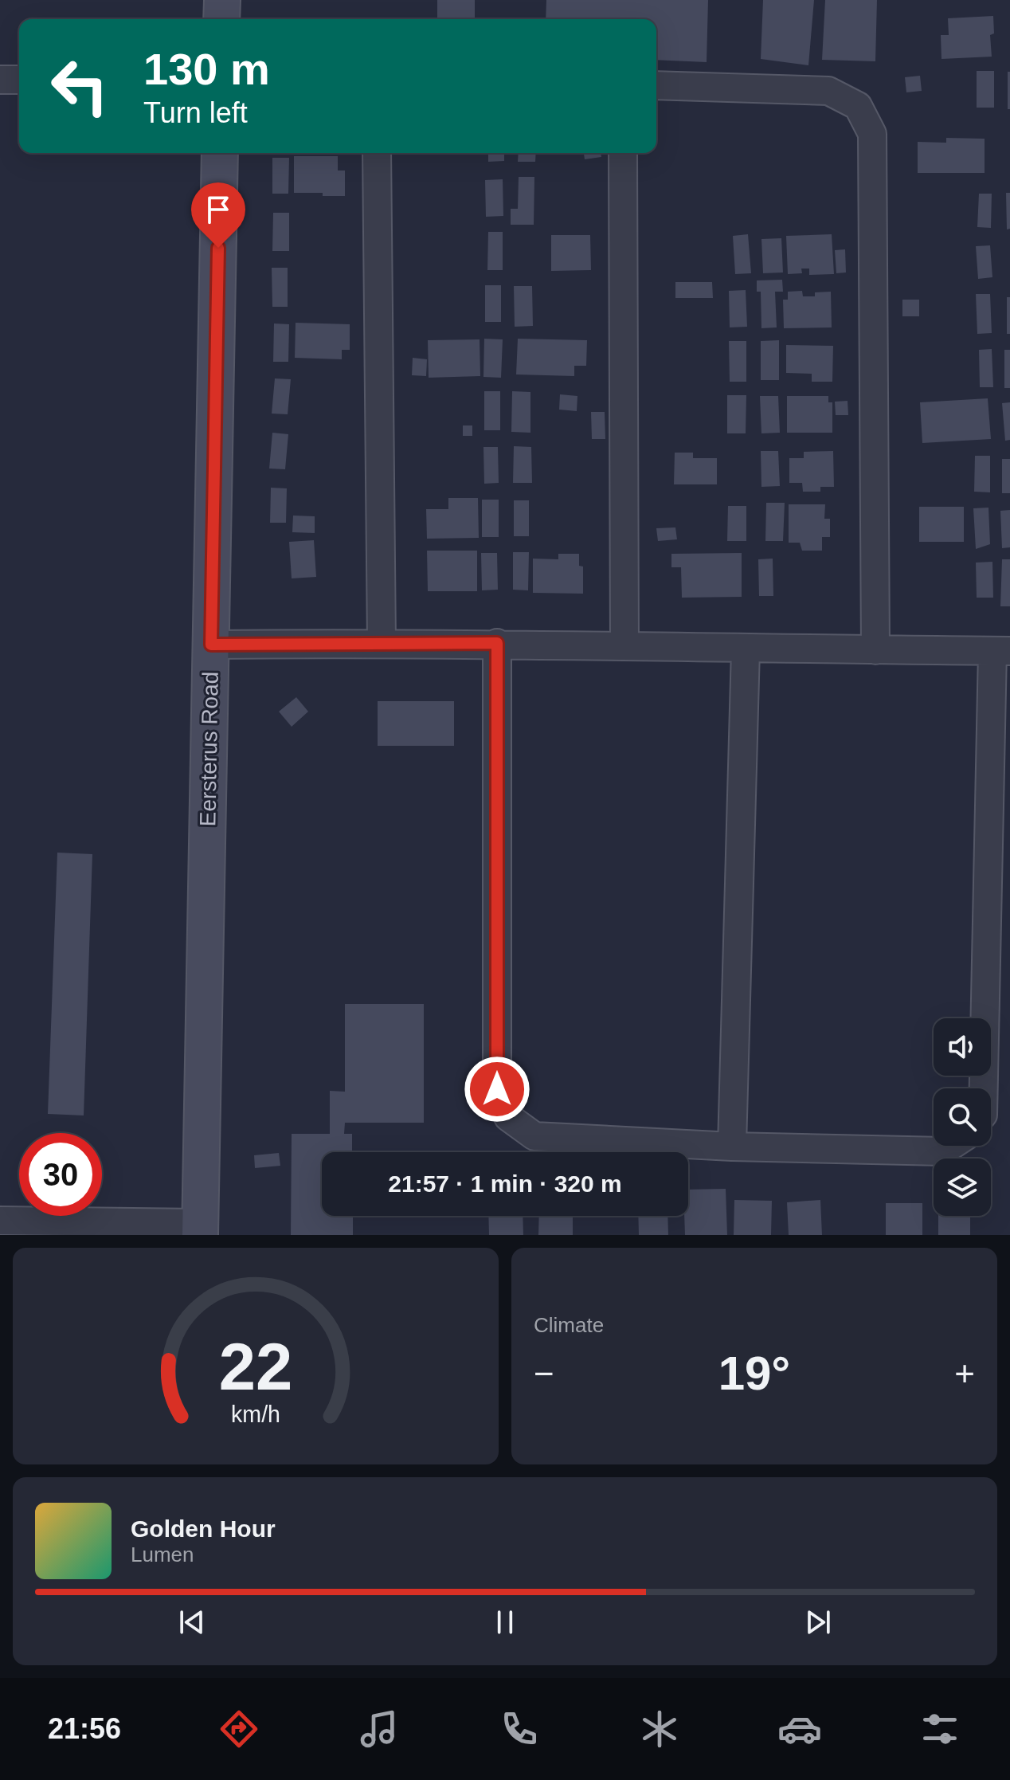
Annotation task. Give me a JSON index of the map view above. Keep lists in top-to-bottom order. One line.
{"streets":{"street":["Eersterus Road"]},"page":{"turn":["130 m","Turn left"],"limit":"30","trip":"21:57 · 1 min · 320 m","tile":"Climate","heat":["−","19°","+"],"song":["Golden Hour","Lumen"],"tabs":"21:56","gauge":["22","km/h"]}}
